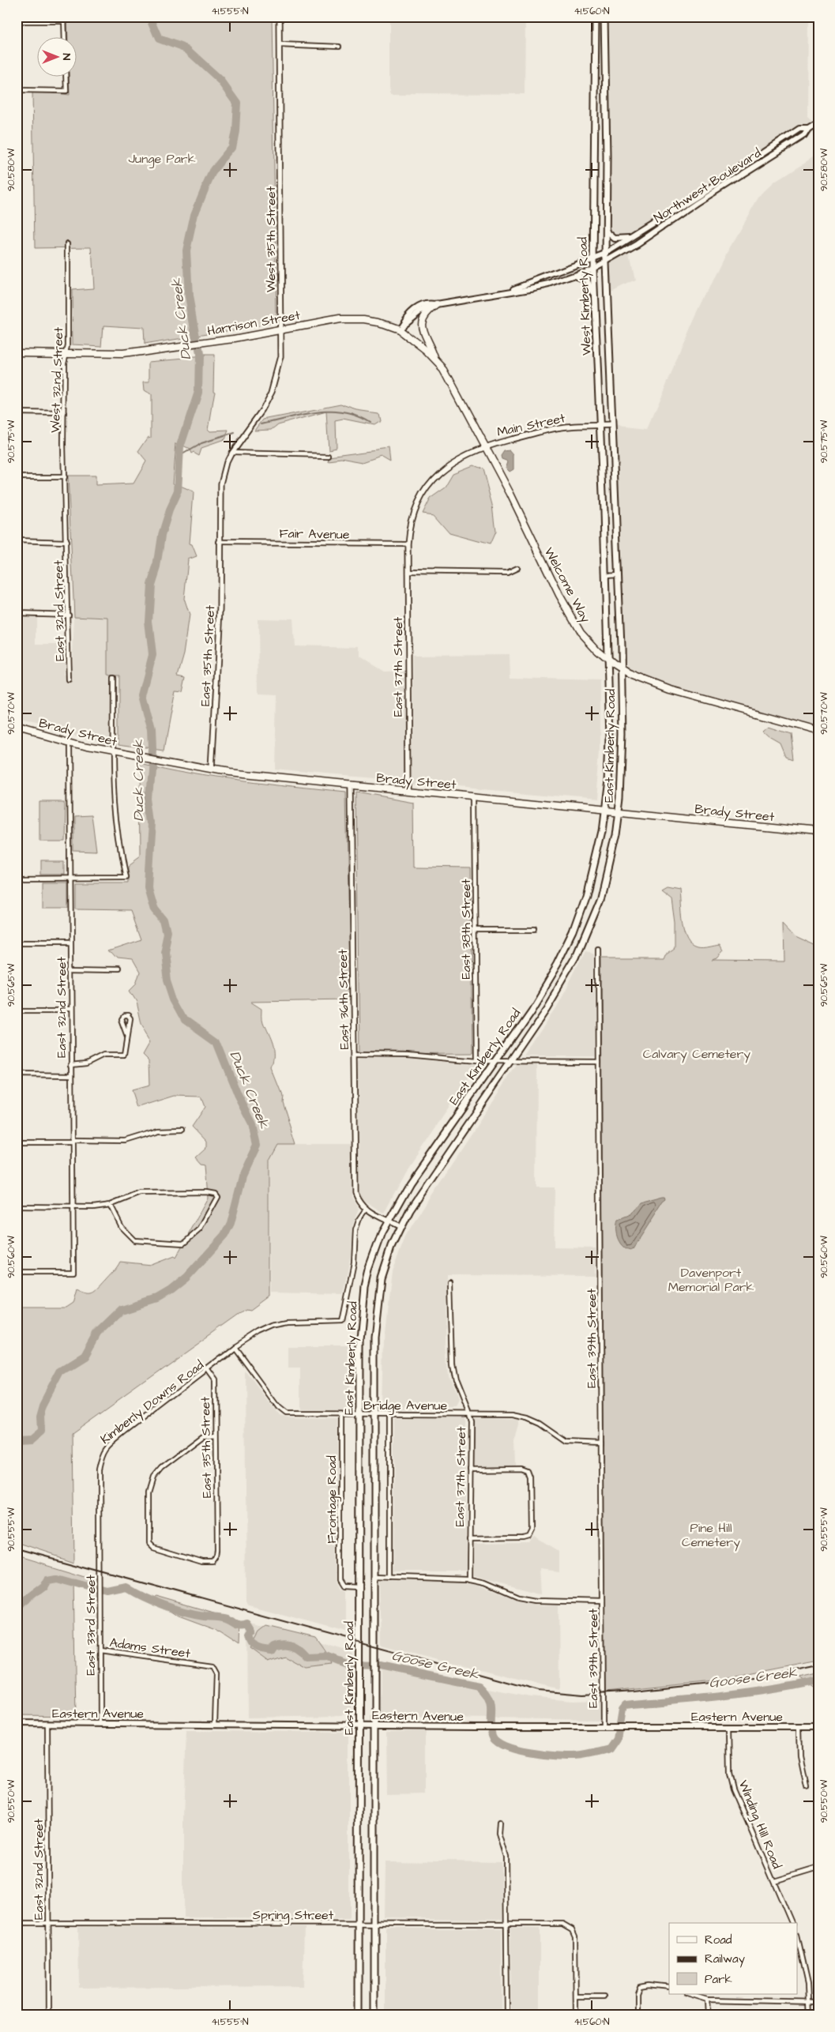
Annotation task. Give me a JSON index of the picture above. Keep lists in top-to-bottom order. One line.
{"streets":{"highway":["Harrison Street","Welcome Way","Brady Street"],"main road":["Northwest Boulevard","West Kimberly Road","East Kimberly Road","Eastern Avenue"],"street":["West 35th Street","West 32nd Street","Main Street","Fair Avenue","East 32nd Street","East 35th Street","East 37th Street","East 38th Street","East 36th Street","East 39th Street","Kimberly Downs Road","Bridge Avenue","Frontage Road","East 33rd Street","Adams Street","Winding Hill Road","Spring Street"]},"crossings":[["Northwest Boulevard","West Kimberly Road"],["West 35th Street","Harrison Street"],["West 35th Street","Fair Avenue"],["West 35th Street","East 35th Street"],["West Kimberly Road","Main Street"],["West Kimberly Road","East Kimberly Road"],["Harrison Street","West 32nd Street"],["Harrison Street","Welcome Way"],["West 32nd Street","East 32nd Street"],["Main Street","Fair Avenue"],["Main Street","Welcome Way"],["Main Street","East 37th Street"],["Fair Avenue","East 35th Street"],["Fair Avenue","East 37th Street"],["Welcome Way","East Kimberly Road"],["East 32nd Street","Brady Street"],["East 32nd Street","Eastern Avenue"],["East 32nd Street","Spring Street"],["East 35th Street","Brady Street"],["East 35th Street","Kimberly Downs Road"],["East 37th Street","Brady Street"],["East 37th Street","Bridge Avenue"],["Brady Street","East Kimberly Road"],["Brady Street","East 38th Street"],["Brady Street","East 36th Street"],["East Kimberly Road","Bridge Avenue"],["East Kimberly Road","Frontage Road"],["East Kimberly Road","Eastern Avenue"],["East Kimberly Road","Spring Street"],["East 36th Street","Kimberly Downs Road"],["East 39th Street","Bridge Avenue"],["East 39th Street","Eastern Avenue"],["Kimberly Downs Road","Bridge Avenue"],["Kimberly Downs Road","East 33rd Street"],["Bridge Avenue","Frontage Road"],["East 33rd Street","Adams Street"],["East 33rd Street","Eastern Avenue"],["Adams Street","Eastern Avenue"],["Eastern Avenue","Winding Hill Road"]],"water":["Duck Creek","Goose Creek"],"parks":["Junge Park","Calvary Cemetery","Davenport Memorial Park","Pine Hill Cemetery"],"legend":["Road","Railway","Park"],"north":"right","coordinates":["41.555°N","41.560°N","90.580°W","90.575°W","90.570°W","90.565°W","90.560°W","90.555°W","90.550°W"]}
